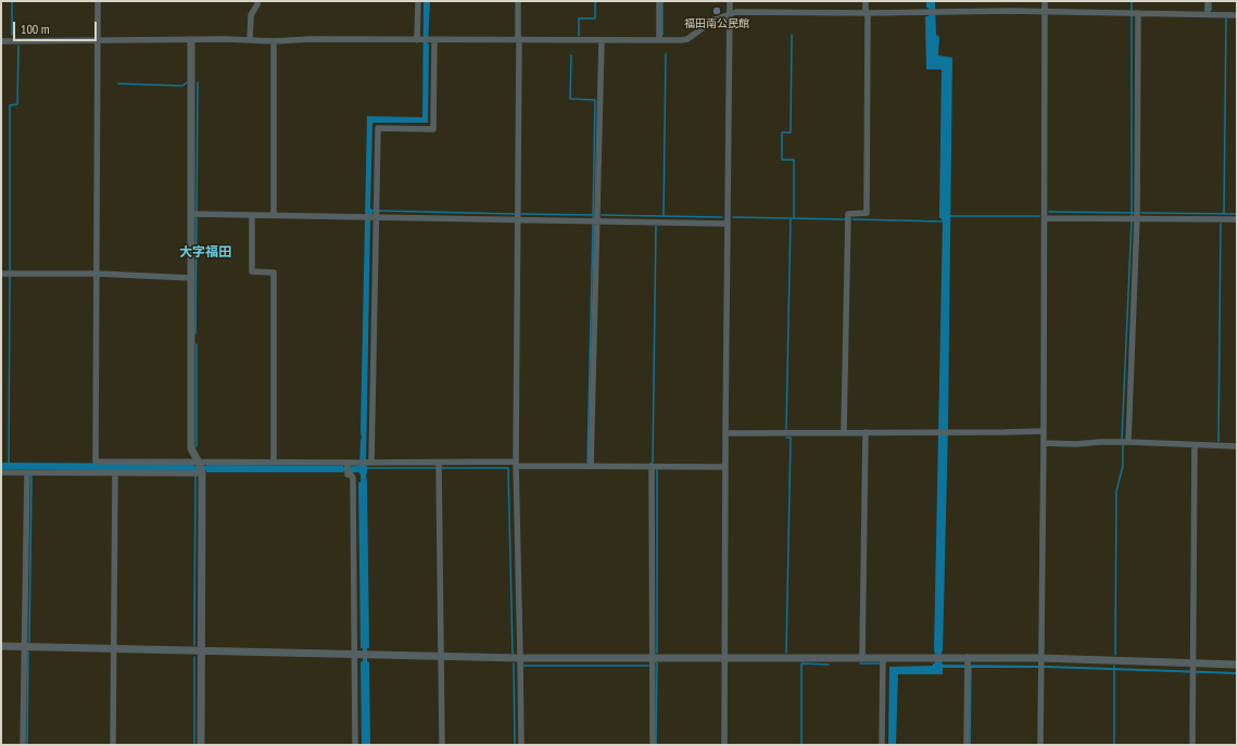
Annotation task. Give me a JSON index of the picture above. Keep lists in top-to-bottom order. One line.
{"districts":["大字福田"],"places":["福田南公民館"],"scale_bar":"100 m"}
